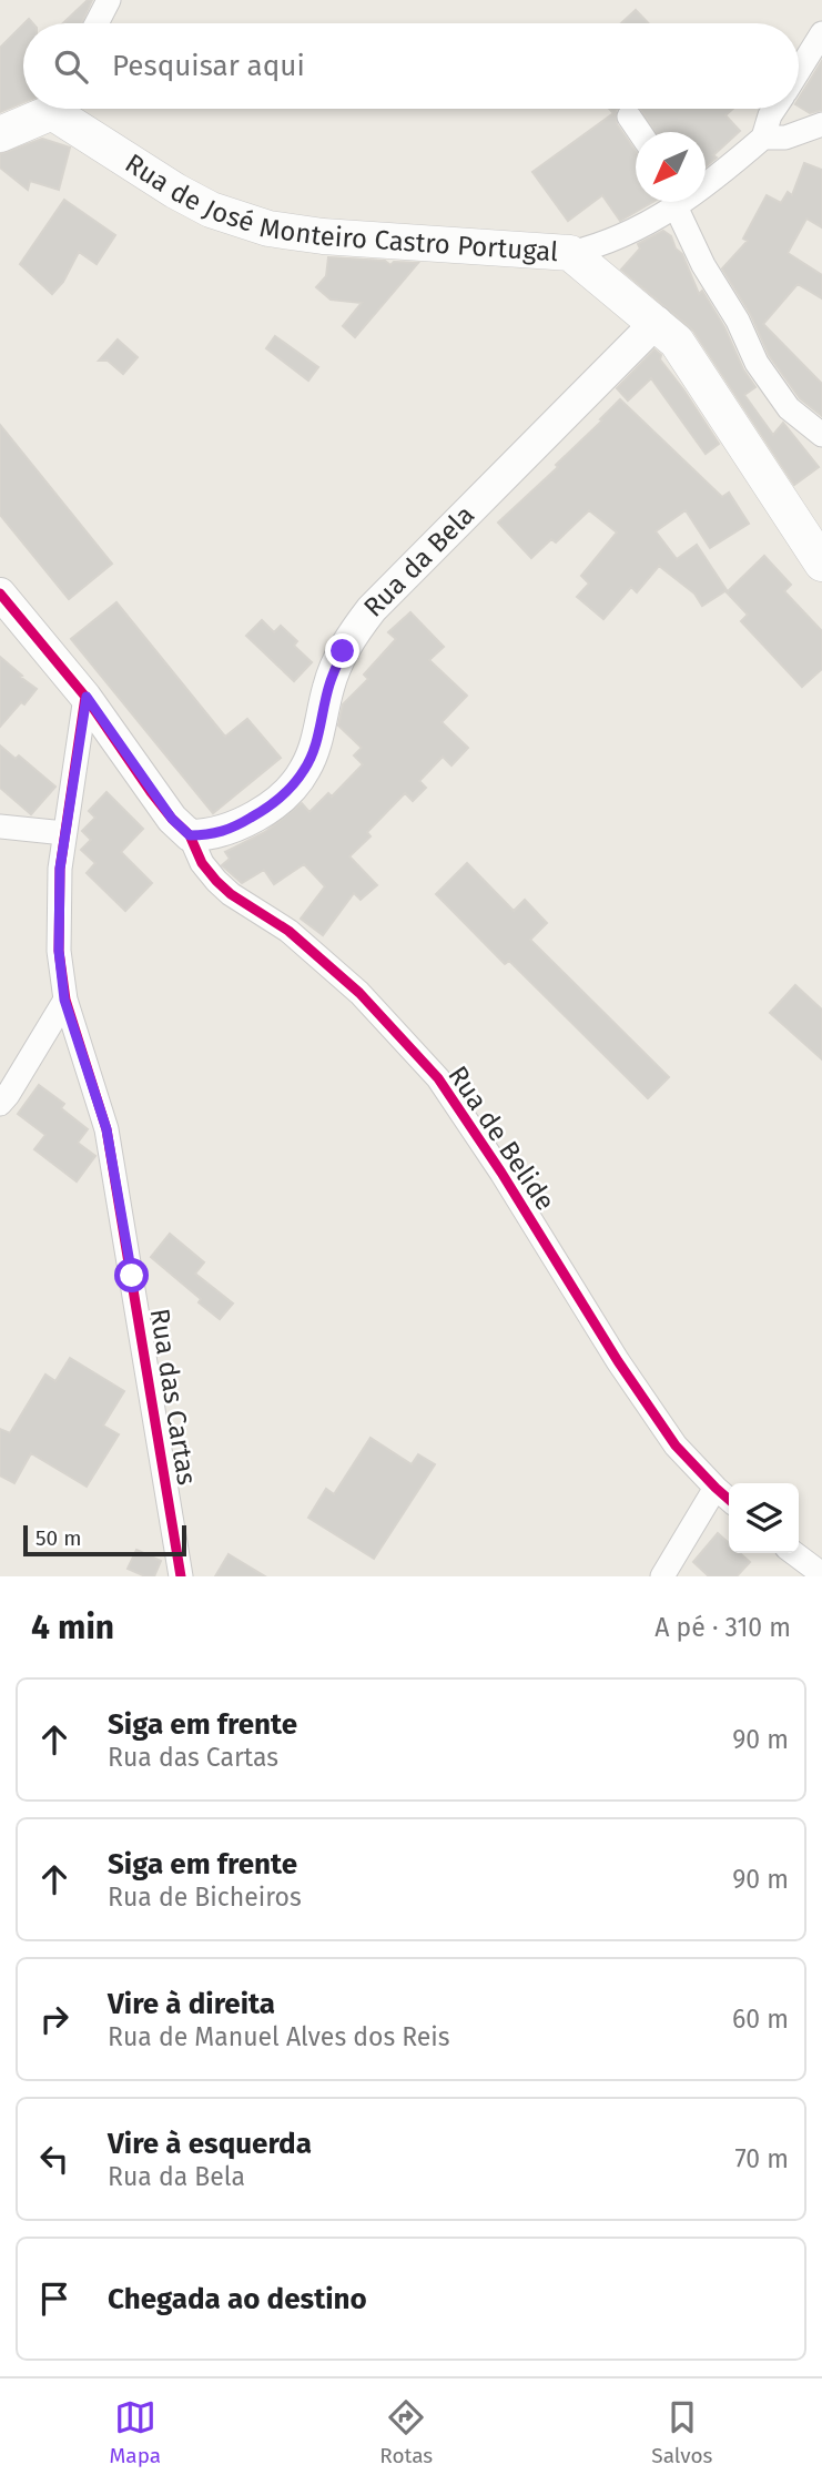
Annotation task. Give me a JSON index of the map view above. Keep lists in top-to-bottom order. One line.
{"streets":{"main road":["Rua de José Monteiro Castro Portugal"],"street":["Rua da Bela","Rua de Belide","Rua das Cartas"]},"crossings":[["Rua de José Monteiro Castro Portugal","Rua da Bela"],["Rua da Bela","Rua de Belide"]],"scale_bar":"50 m","north":"bottom left","page":{"search":"Pesquisar aqui","scale":"50 m","heading":["4 min","A pé · 310 m"],"list":[["Siga em frente","Rua das Cartas","90 m"],["Siga em frente","Rua de Bicheiros","90 m"],["Vire à direita","Rua de Manuel Alves dos Reis","60 m"],["Vire à esquerda","Rua da Bela","70 m"],"Chegada ao destino"],"nav":["Mapa","Rotas","Salvos"]}}
